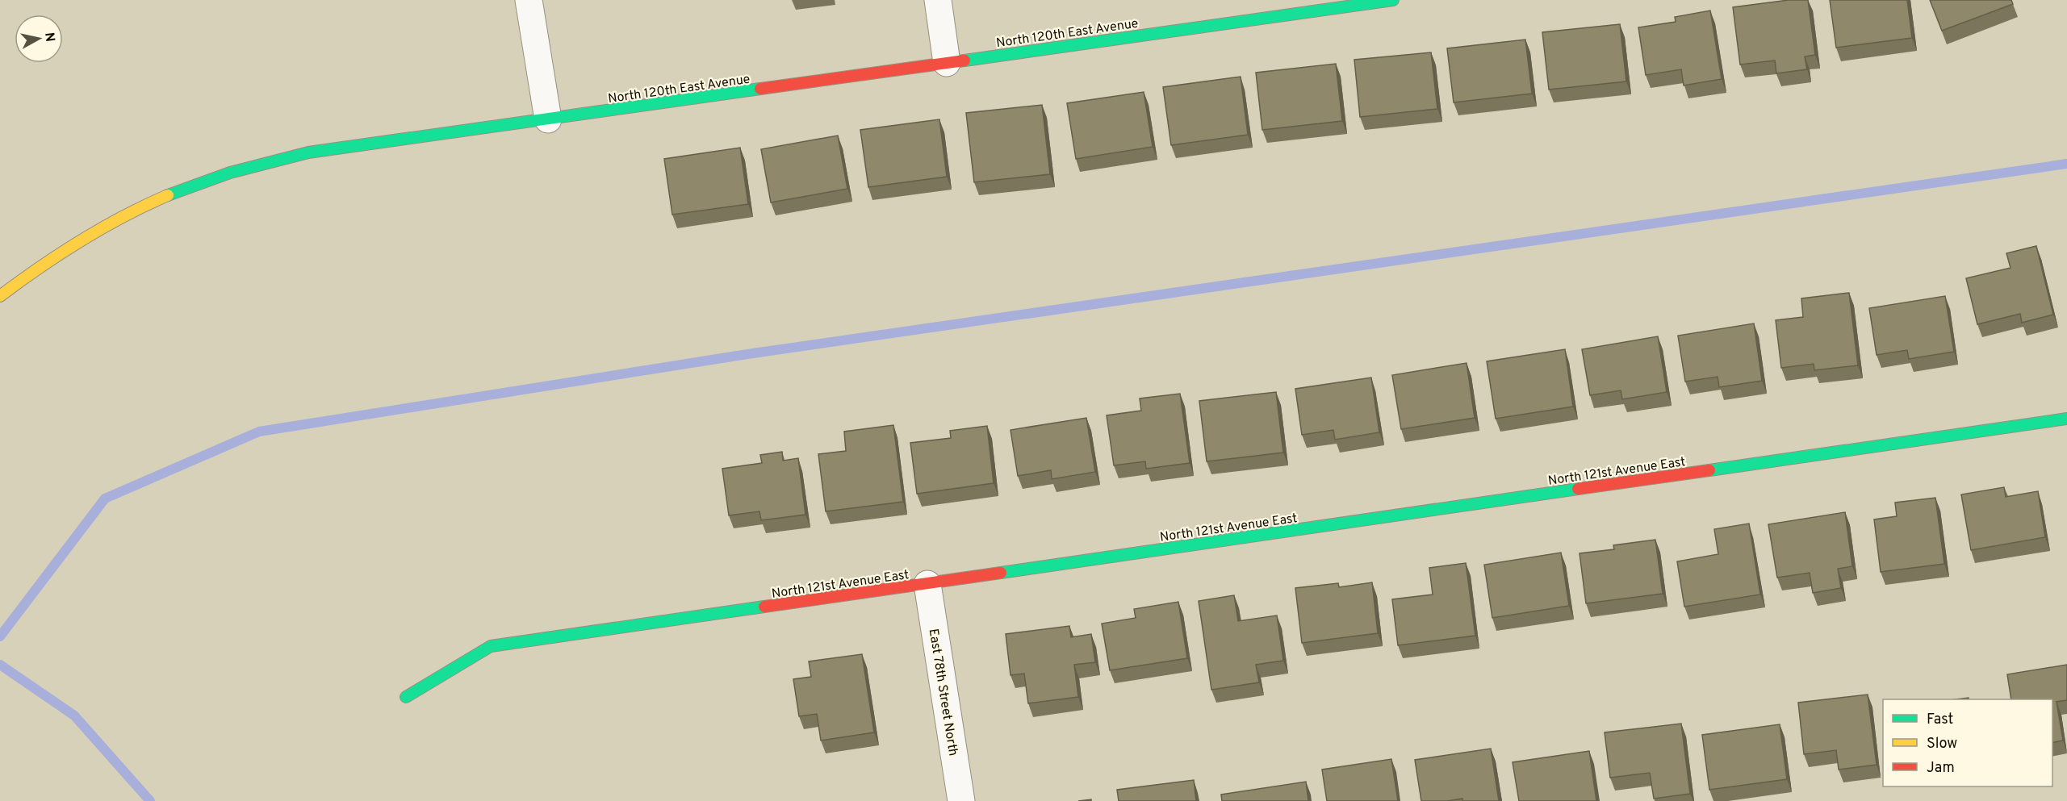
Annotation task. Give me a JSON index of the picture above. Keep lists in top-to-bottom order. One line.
{"streets":{"street":["North 120th East Avenue","North 121st Avenue East","East 78th Street North"]},"crossings":[["North 121st Avenue East","East 78th Street North"]],"legend":["Fast","Slow","Jam"],"north":"right"}
